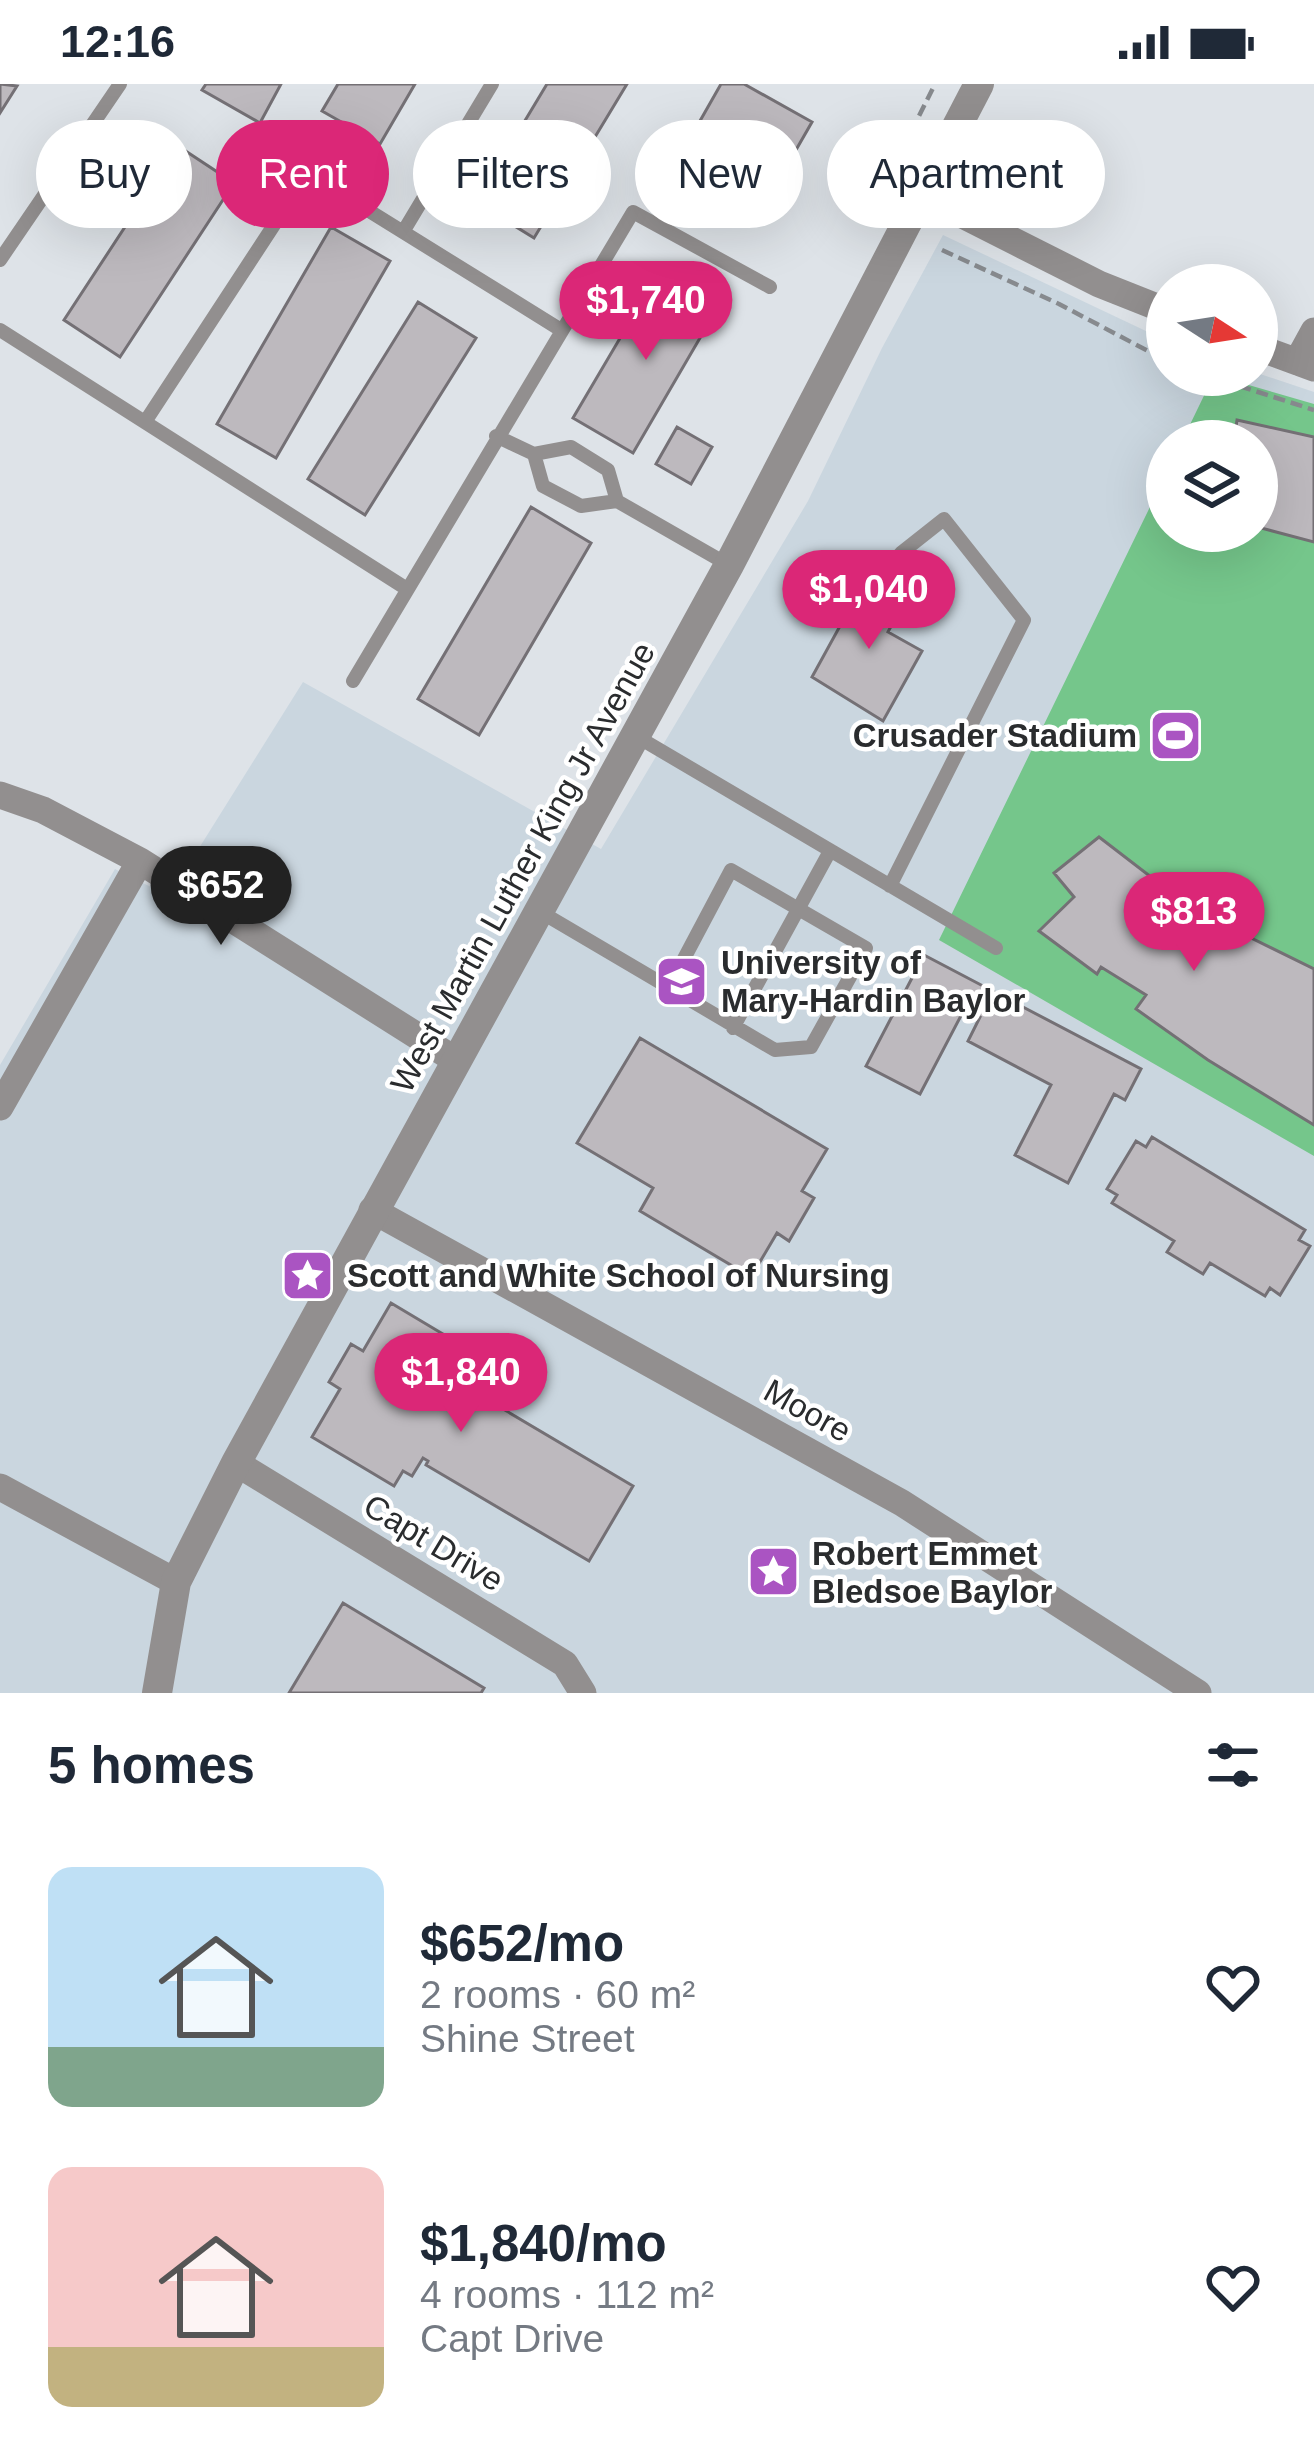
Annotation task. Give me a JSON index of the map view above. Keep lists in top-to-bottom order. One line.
{"streets":{"street":["West Martin Luther King Jr Avenue","Moore","Capt Drive"]},"crossings":[["West Martin Luther King Jr Avenue","Moore"],["West Martin Luther King Jr Avenue","Capt Drive"]],"places":{"sports":["Crusader Stadium"],"school or university":["University of Mary-Hardin Baylor"],"place":["Scott and White School of Nursing","Robert Emmet Bledsoe Baylor"]},"north":"right","page":{"status":"12:16","chip":["Buy","Rent","Filters","New","Apartment"],"price":["$1,740","$1,040","$652","$813","$1,840"],"heading":"5 homes","list":[{"name":"$652/mo","note":"2 rooms · 60 m² · Shine Street"},{"name":"$1,840/mo","note":"4 rooms · 112 m² · Capt Drive"}]}}
